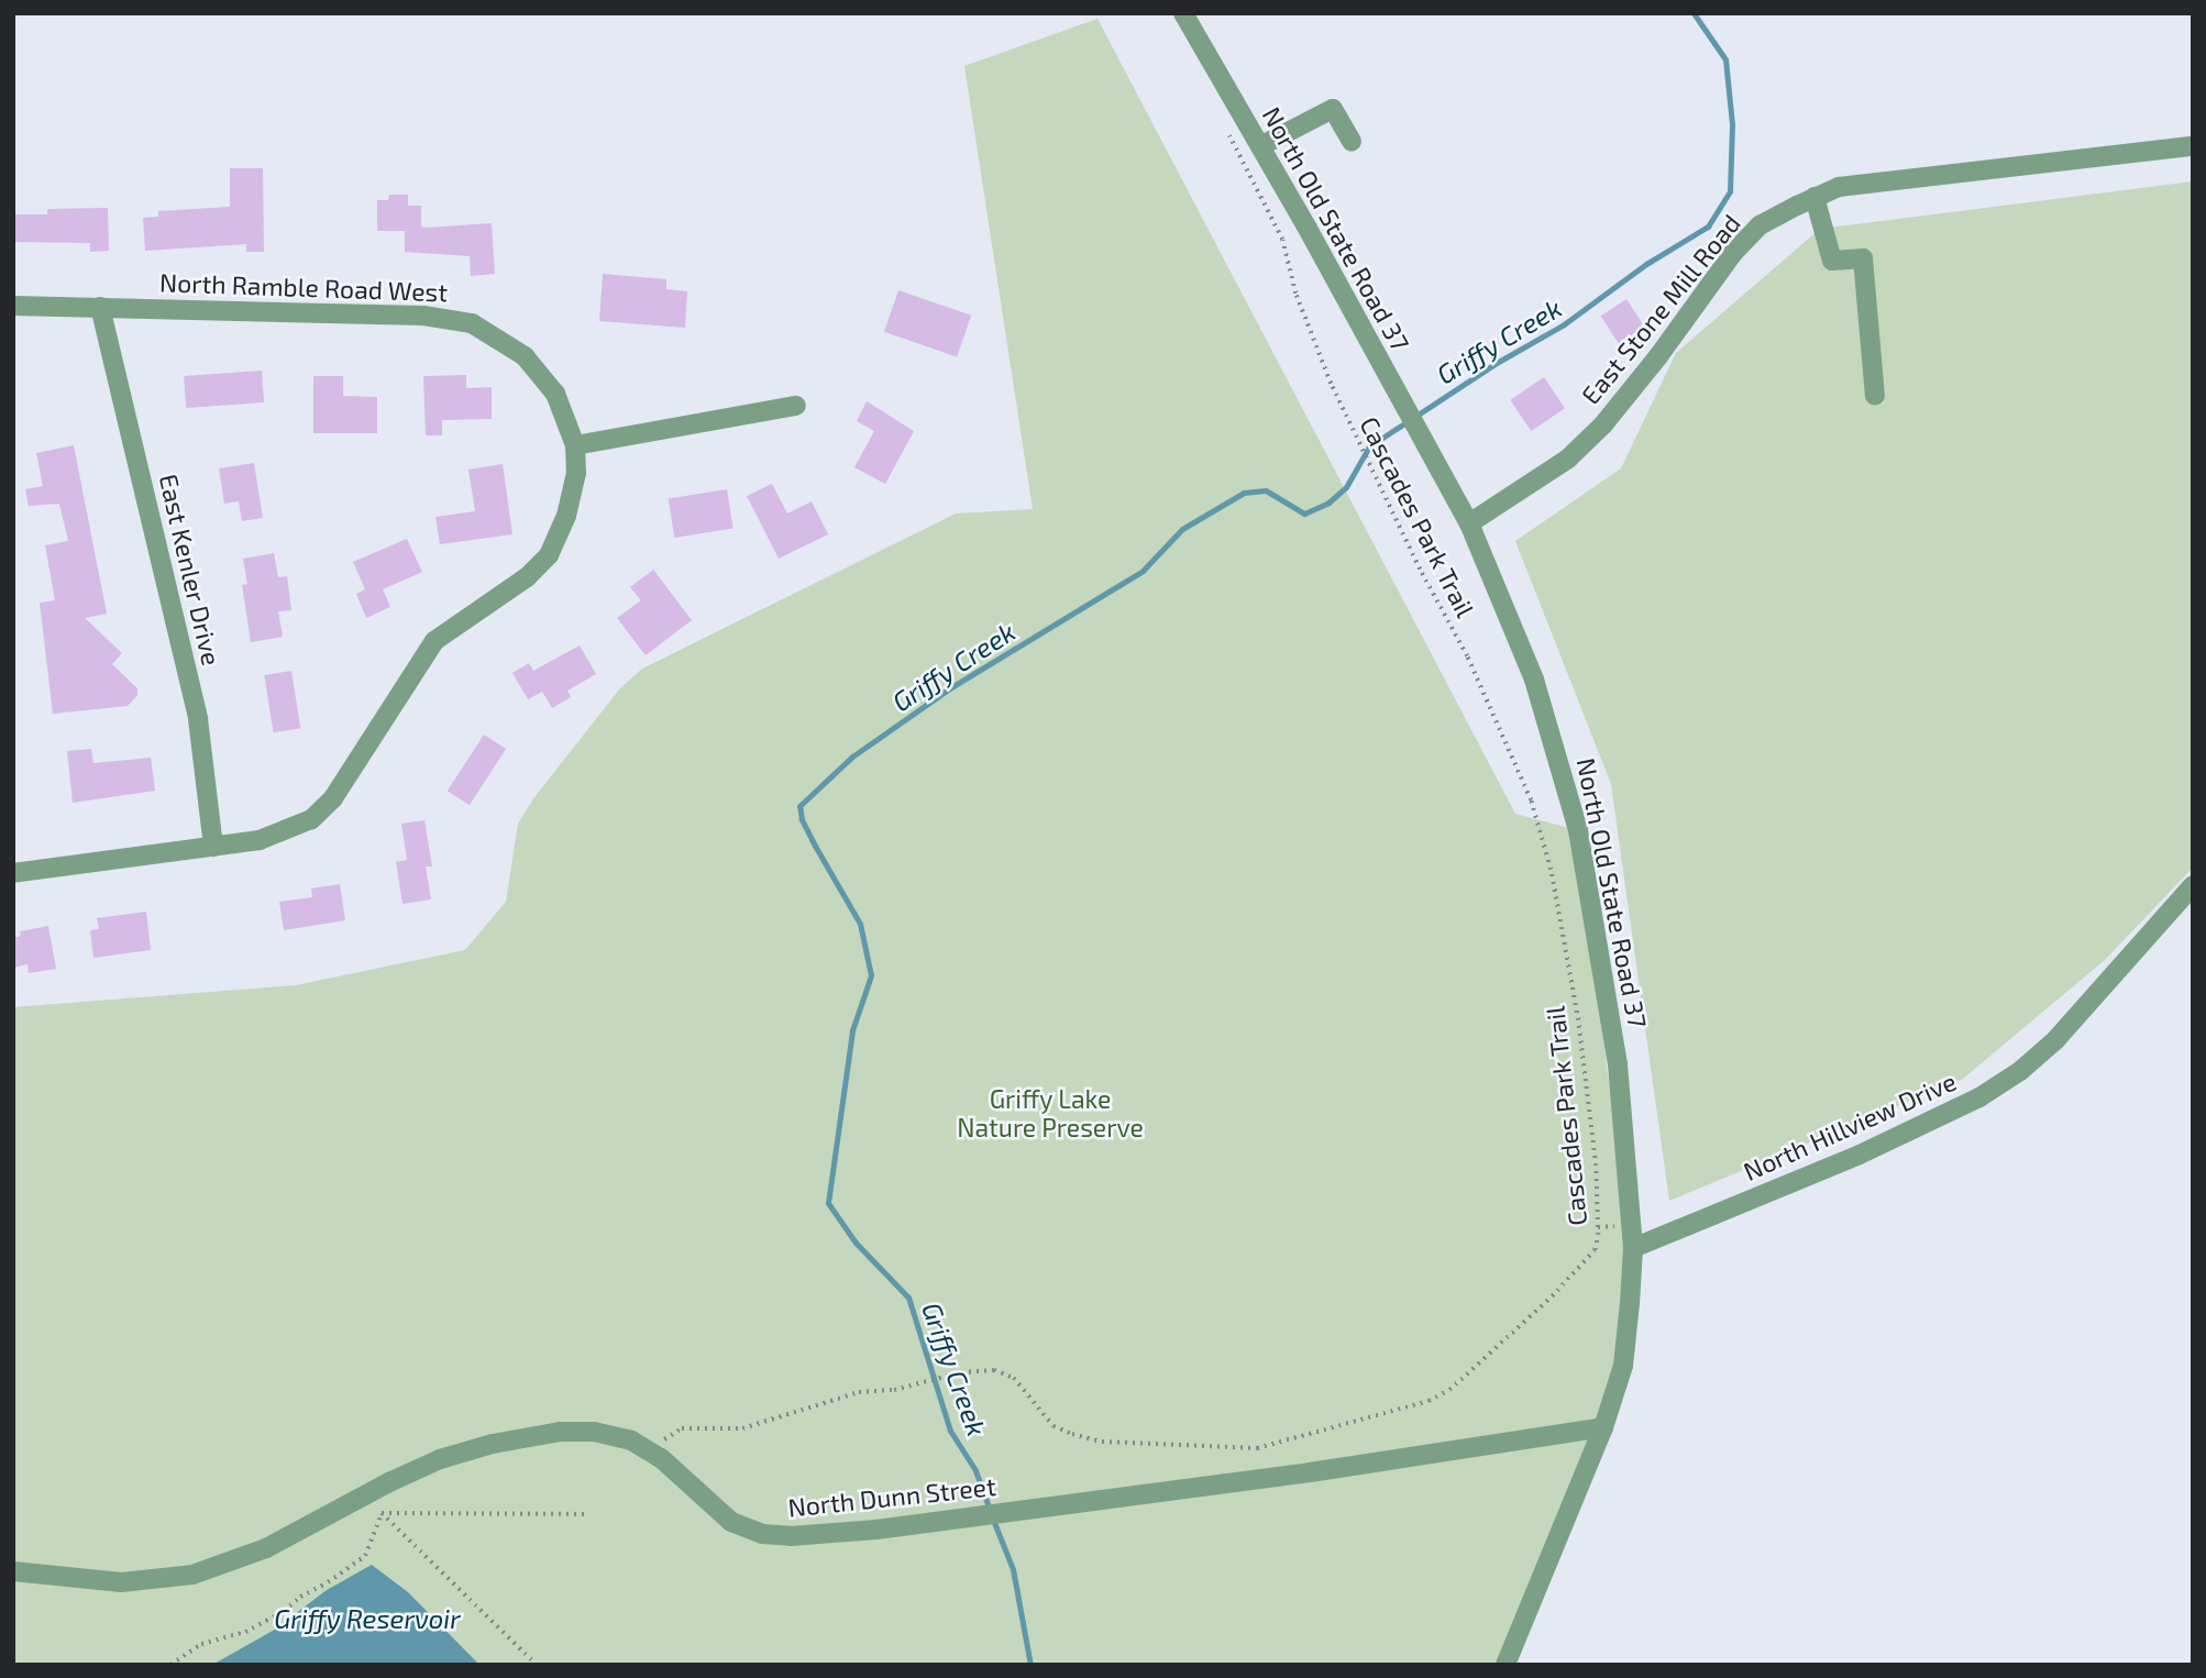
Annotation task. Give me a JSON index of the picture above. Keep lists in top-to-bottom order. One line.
{"streets":{"street":["North Old State Road 37","North Ramble Road West","East Stone Mill Road","East Kenler Drive","North Hillview Drive","North Dunn Street"],"path":["Cascades Park Trail"]},"crossings":[["North Old State Road 37","East Stone Mill Road"],["North Old State Road 37","North Hillview Drive"],["North Old State Road 37","North Dunn Street"],["North Ramble Road West","East Kenler Drive"],["Cascades Park Trail","North Dunn Street"]],"water":["Griffy Creek","Griffy Reservoir"],"parks":["Griffy Lake Nature Preserve"]}
